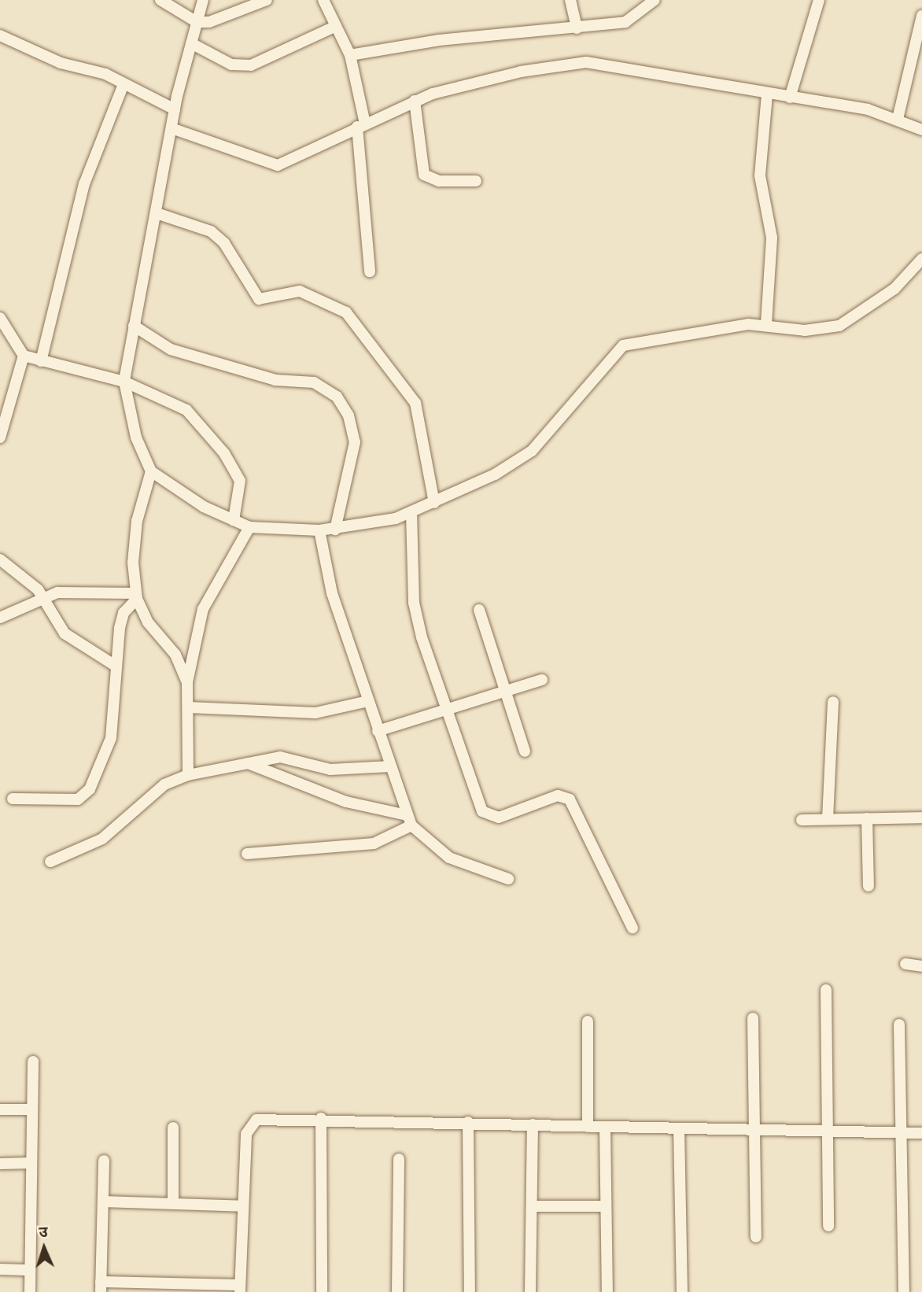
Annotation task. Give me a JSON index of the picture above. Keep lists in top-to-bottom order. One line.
{"north":"top"}
